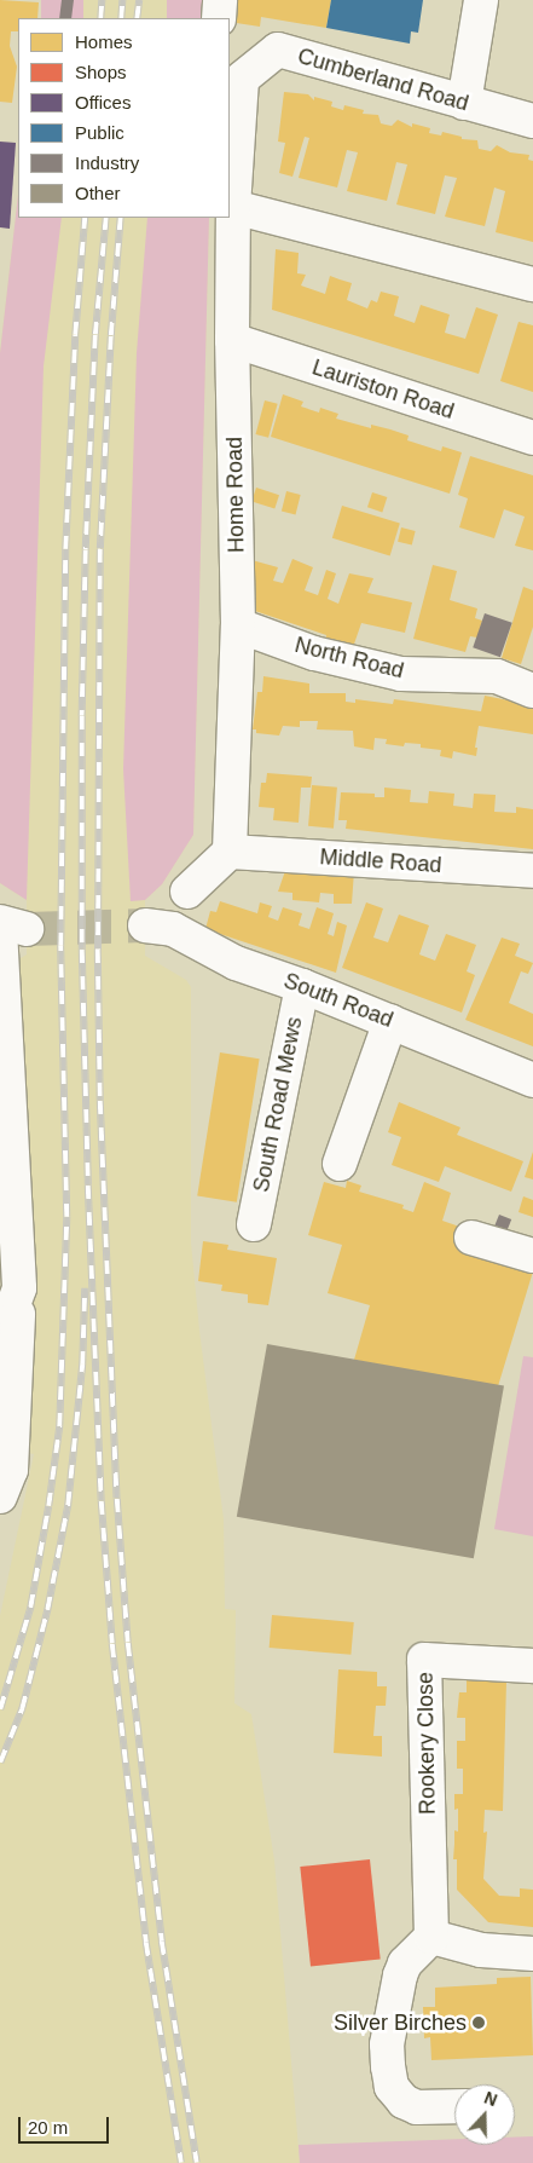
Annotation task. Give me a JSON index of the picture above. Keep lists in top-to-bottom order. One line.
{"streets":{"street":["Cumberland Road","Lauriston Road","Home Road","North Road","Middle Road","South Road","South Road Mews","Rookery Close"]},"crossings":[["Cumberland Road","Home Road"],["Lauriston Road","Home Road"],["Home Road","North Road"],["Home Road","Middle Road"],["South Road","South Road Mews"]],"places":["Silver Birches"],"legend":["Homes","Shops","Offices","Public","Industry","Other"],"scale_bar":"20 m","north":"top"}
